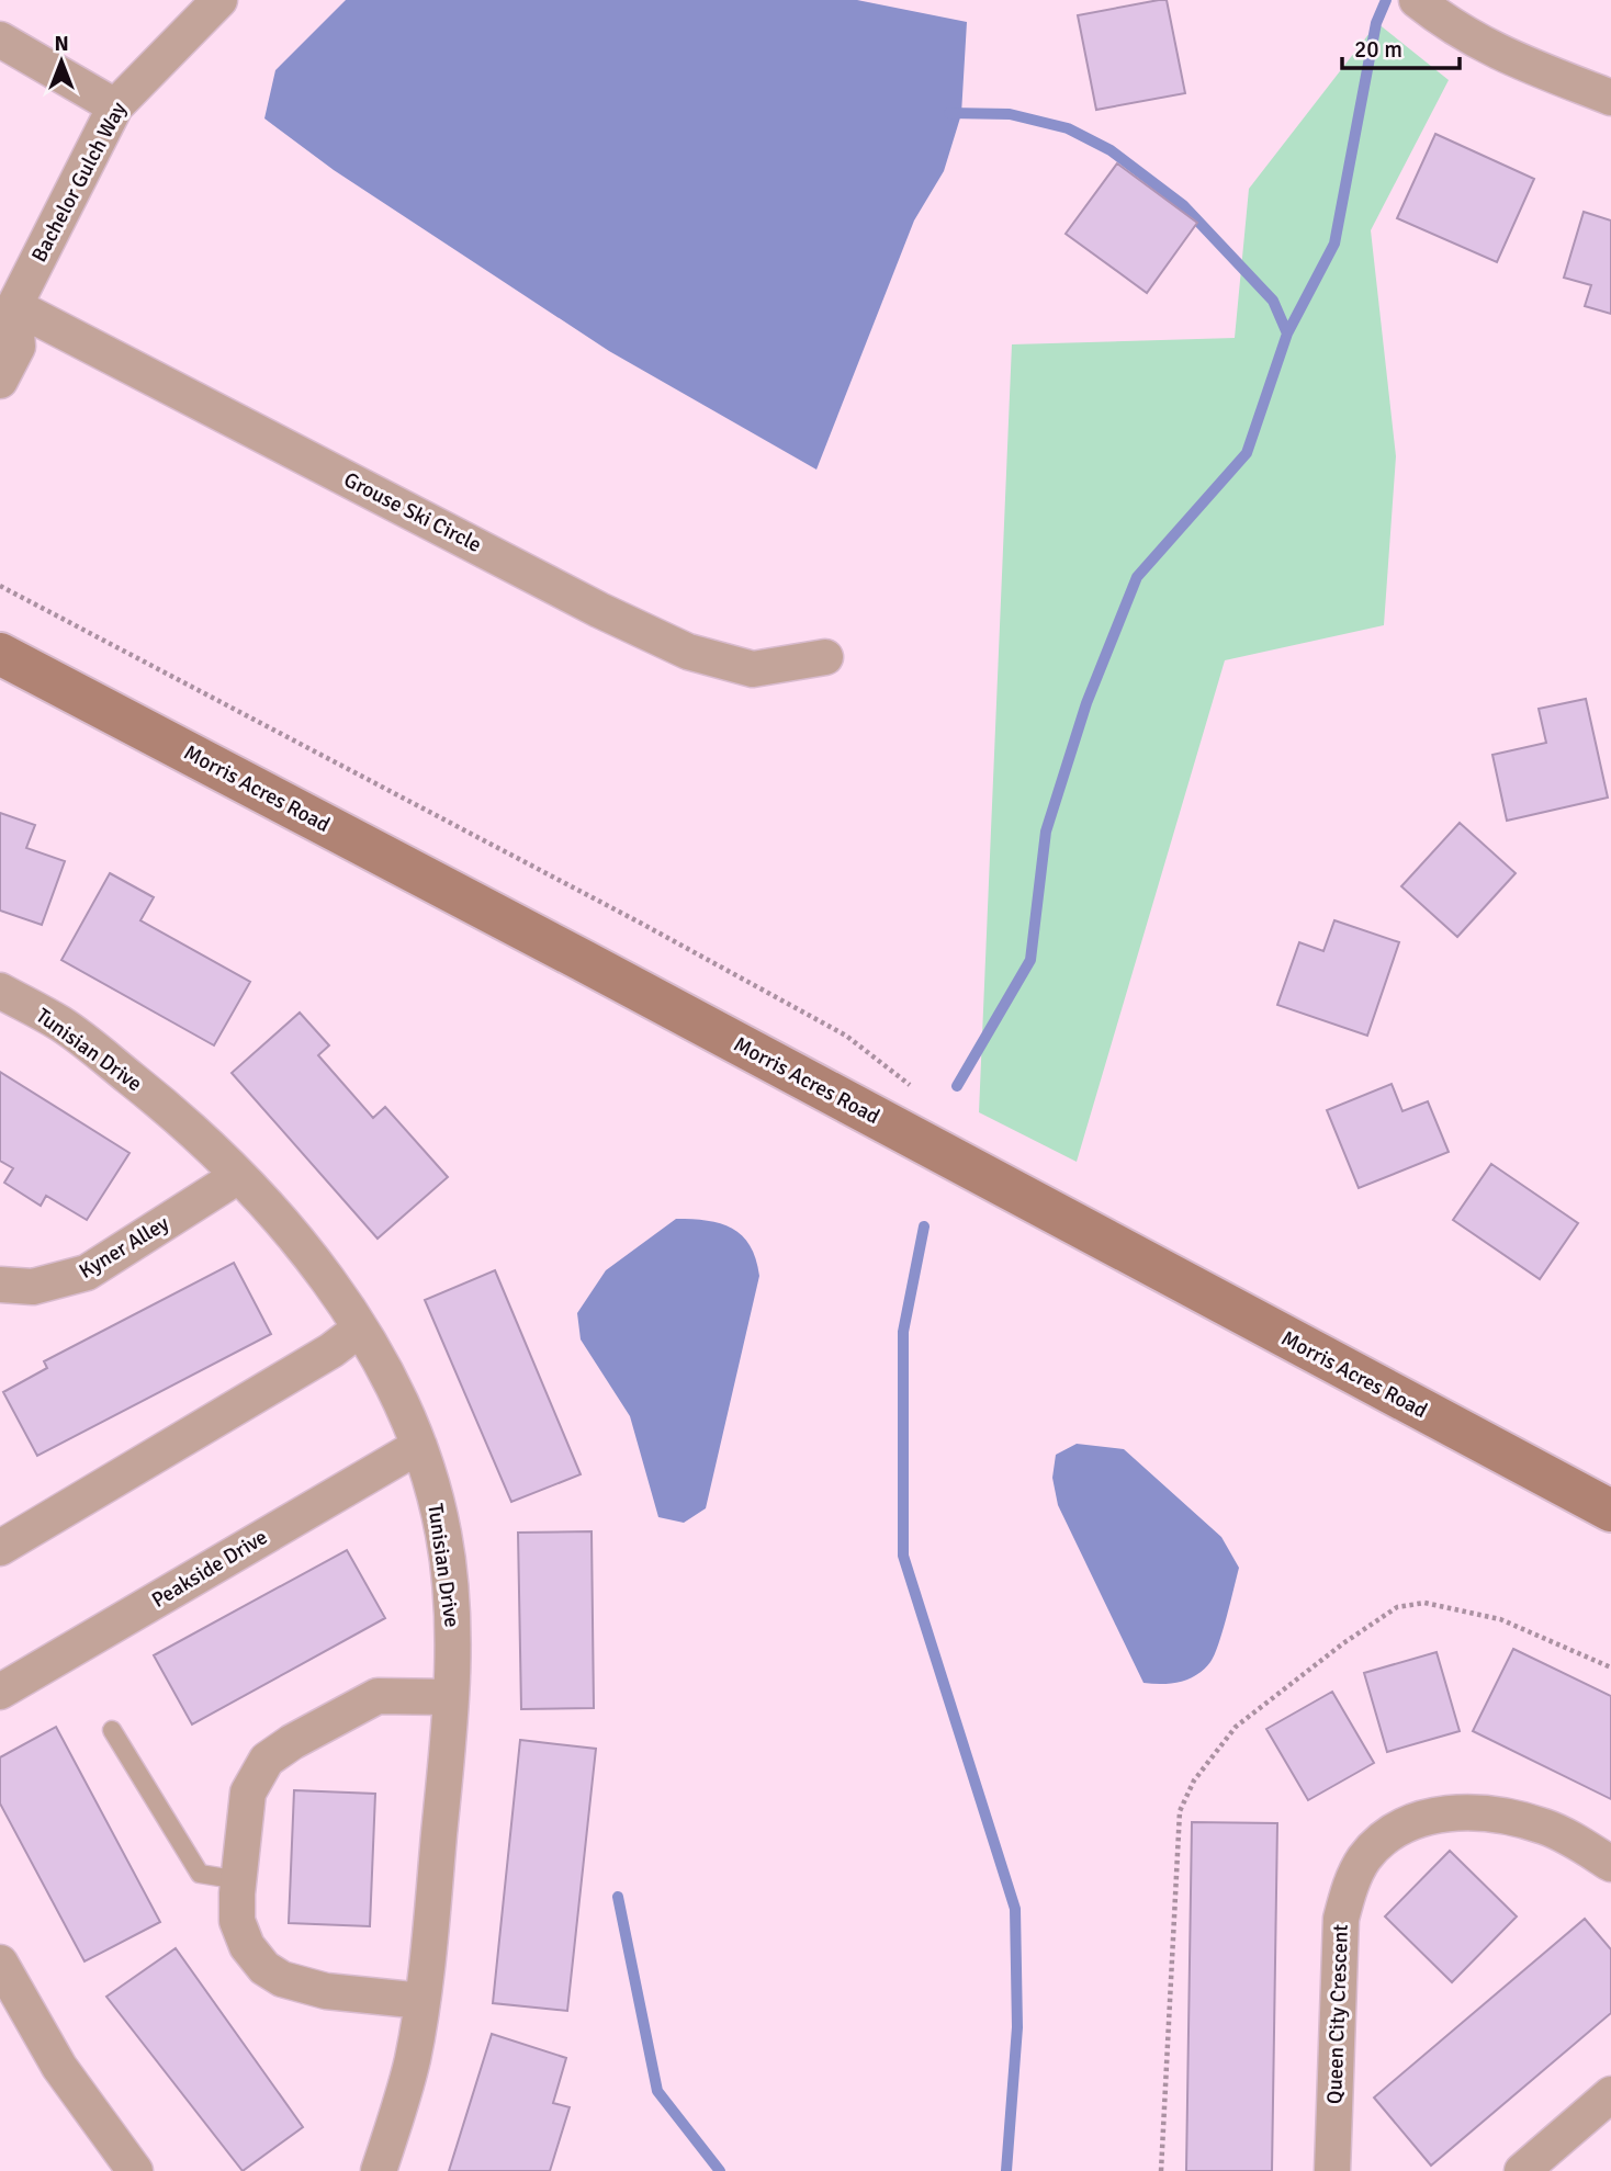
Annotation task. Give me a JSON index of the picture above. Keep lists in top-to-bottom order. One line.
{"streets":{"street":["Bachelor Gulch Way","Grouse Ski Circle","Morris Acres Road","Tunisian Drive","Kyner Alley","Peakside Drive","Queen City Crescent"]},"crossings":[["Bachelor Gulch Way","Grouse Ski Circle"],["Tunisian Drive","Kyner Alley"],["Tunisian Drive","Peakside Drive"]],"scale_bar":"20 m","north":"top"}
